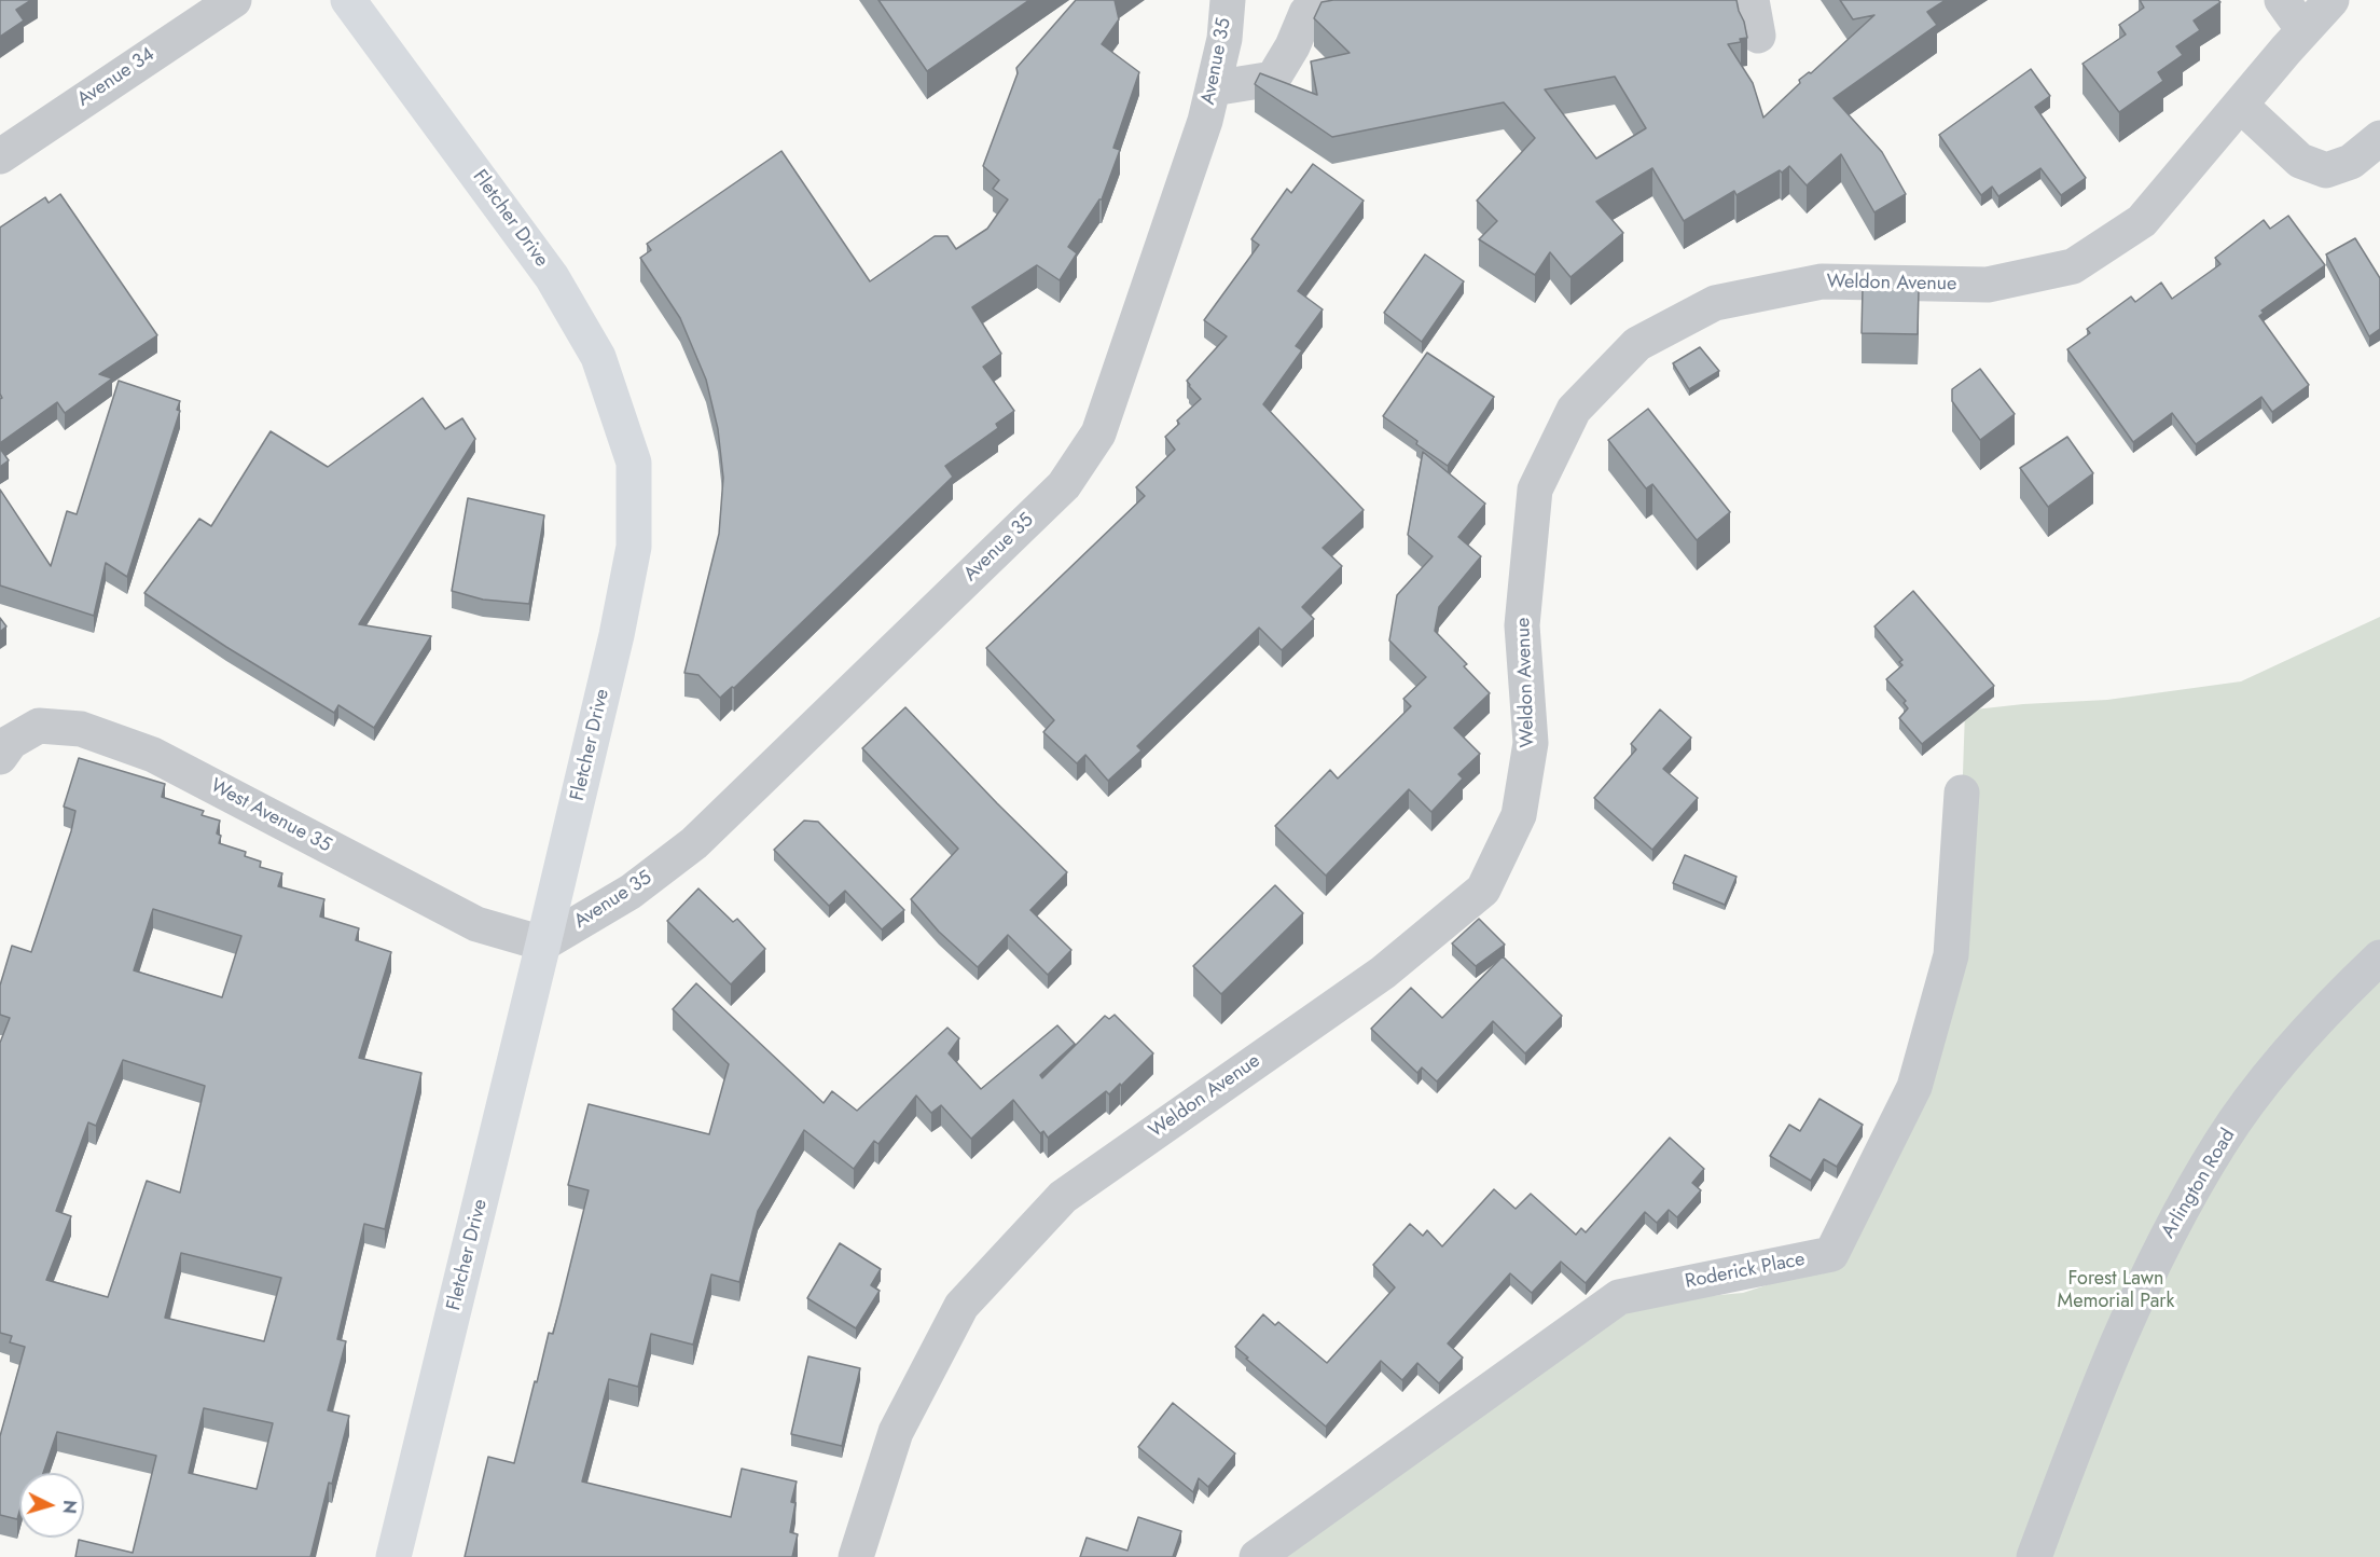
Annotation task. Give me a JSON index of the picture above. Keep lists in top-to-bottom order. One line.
{"streets":{"main road":["Fletcher Drive"],"street":["Avenue 35","Avenue 34","Weldon Avenue","West Avenue 35","Arlington Road","Roderick Place"]},"crossings":[["Avenue 35","Fletcher Drive"],["Avenue 35","West Avenue 35"],["Fletcher Drive","West Avenue 35"]],"parks":["Forest Lawn Memorial Park"],"north":"right"}
